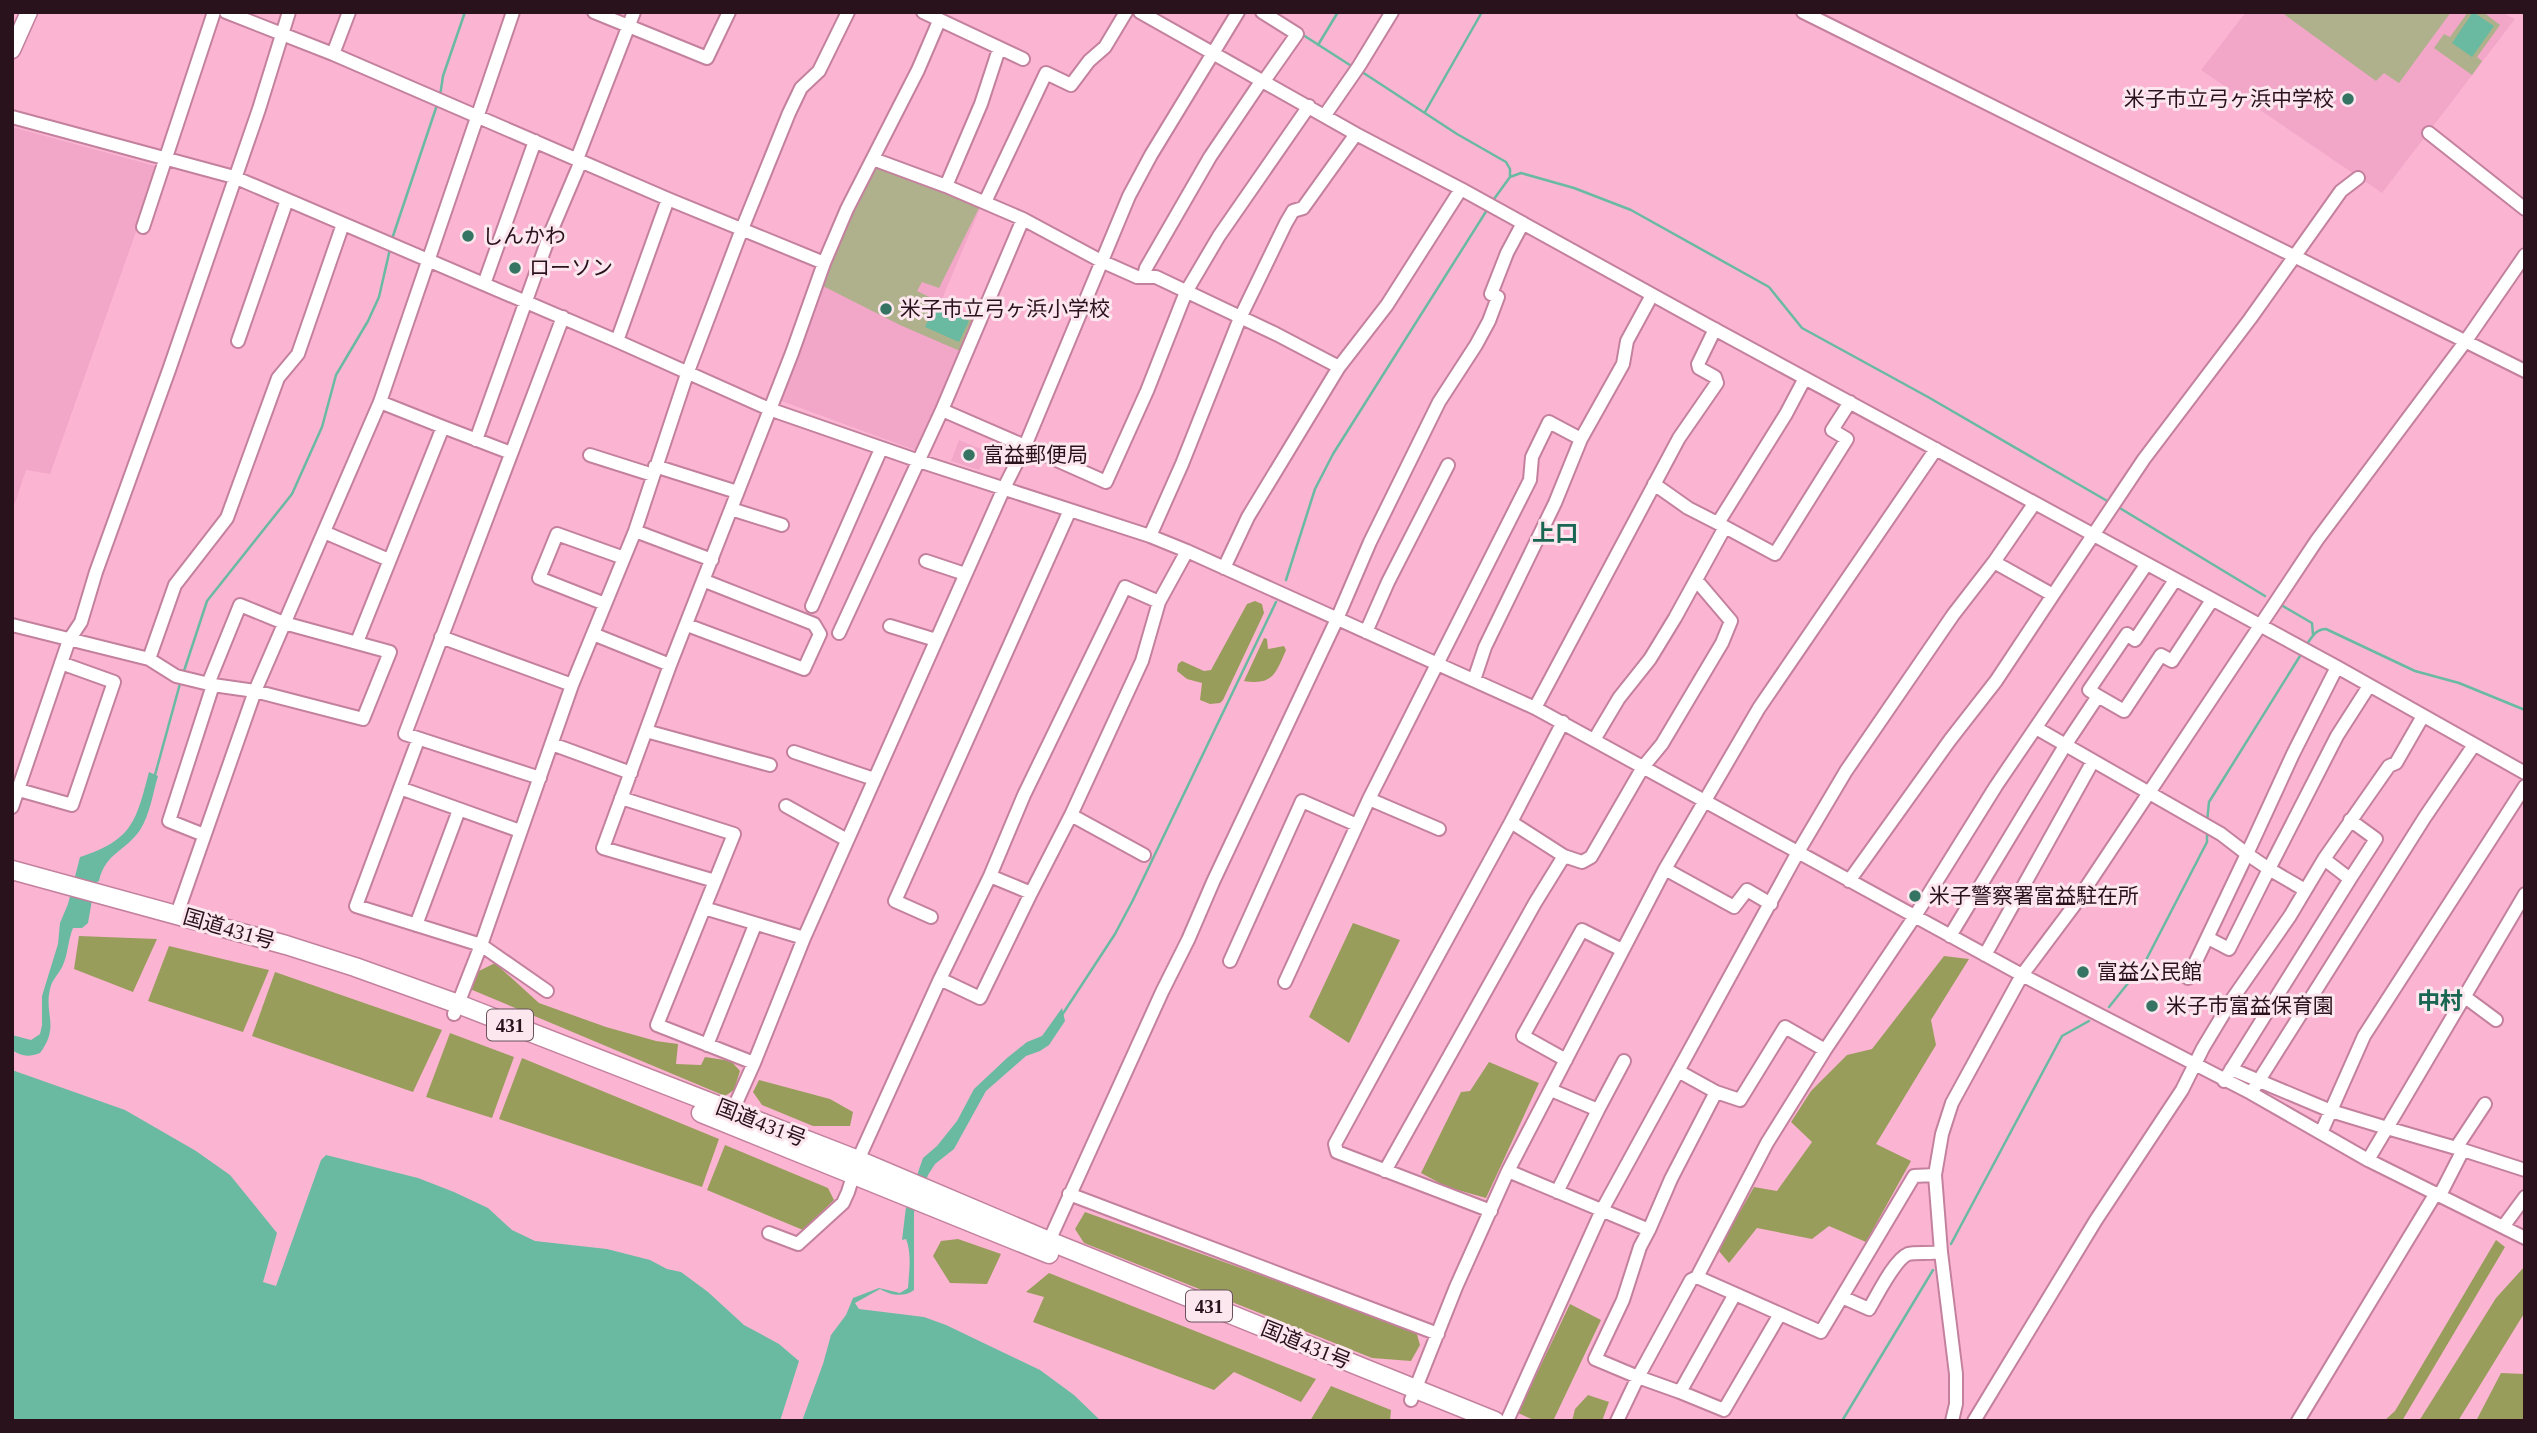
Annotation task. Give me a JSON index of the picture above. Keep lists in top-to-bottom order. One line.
{"streets":{"highway":["国道431号","431"]},"districts":["上口","中村"],"places":["米子市立弓ヶ浜中学校","しんかわ","ローソン","米子市立弓ヶ浜小学校","富益郵便局","米子警察署富益駐在所","富益公民館","米子市富益保育園"]}
